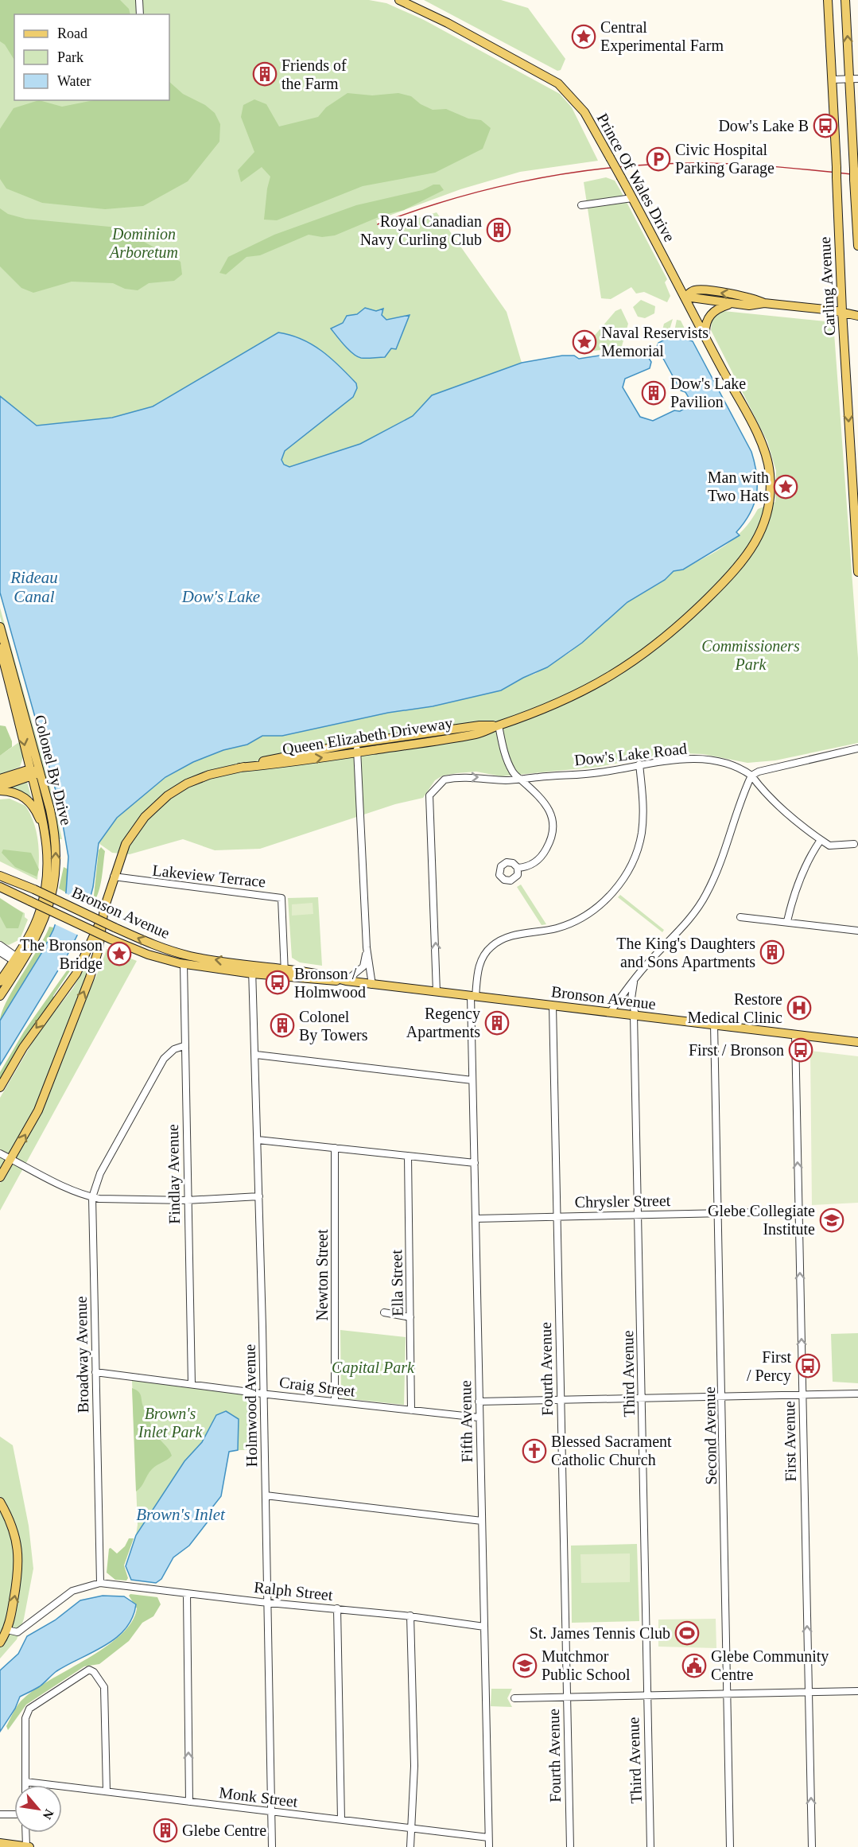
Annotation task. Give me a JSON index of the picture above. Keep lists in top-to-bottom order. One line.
{"streets":{"main road":["Prince Of Wales Drive","Carling Avenue","Queen Elizabeth Driveway","Colonel By Drive","Bronson Avenue"],"street":["Dow's Lake Road","Lakeview Terrace","Findlay Avenue","Chrysler Street","Newton Street","Ella Street","Broadway Avenue","Fourth Avenue","Third Avenue","Craig Street","Holmwood Avenue","Fifth Avenue","Second Avenue","First Avenue","Ralph Street","Monk Street"]},"crossings":[["Prince Of Wales Drive","Queen Elizabeth Driveway"],["Queen Elizabeth Driveway","Lakeview Terrace"],["Dow's Lake Road","Bronson Avenue"],["Dow's Lake Road","Fifth Avenue"],["Lakeview Terrace","Bronson Avenue"],["Bronson Avenue","Findlay Avenue"],["Bronson Avenue","Fourth Avenue"],["Bronson Avenue","Third Avenue"],["Bronson Avenue","Holmwood Avenue"],["Bronson Avenue","Fifth Avenue"],["Bronson Avenue","Second Avenue"],["Bronson Avenue","First Avenue"],["Findlay Avenue","Broadway Avenue"],["Findlay Avenue","Craig Street"],["Chrysler Street","Fourth Avenue"],["Chrysler Street","Third Avenue"],["Chrysler Street","Fifth Avenue"],["Chrysler Street","Second Avenue"],["Chrysler Street","First Avenue"],["Newton Street","Craig Street"],["Ella Street","Craig Street"],["Broadway Avenue","Craig Street"],["Broadway Avenue","Ralph Street"],["Craig Street","Holmwood Avenue"],["Craig Street","Fifth Avenue"],["Holmwood Avenue","Ralph Street"],["Holmwood Avenue","Monk Street"],["Fifth Avenue","Ralph Street"],["Fifth Avenue","Monk Street"]],"one_way":["First Avenue"],"water":["Rideau Canal","Dow's Lake","Brown's Inlet"],"parks":["Dominion Arboretum","Commissioners Park","Capital Park","Brown's Inlet Park"],"places":{"place":["Central Experimental Farm","Naval Reservists Memorial","Man with Two Hats","The Bronson Bridge"],"building":["Friends of the Farm","Royal Canadian Navy Curling Club","Dow's Lake Pavilion","The King's Daughters and Sons Apartments","Regency Apartments","Colonel By Towers","Glebe Centre"],"bus stop":["Dow's Lake B","Bronson / Holmwood","First / Bronson","First / Percy"],"parking":["Civic Hospital Parking Garage"],"hospital":["Restore Medical Clinic"],"school or university":["Glebe Collegiate Institute","Mutchmor Public School"],"church":["Blessed Sacrament Catholic Church"],"sports":["St. James Tennis Club"],"public building":["Glebe Community Centre"]},"legend":["Road","Park","Water"],"north":"bottom right"}
